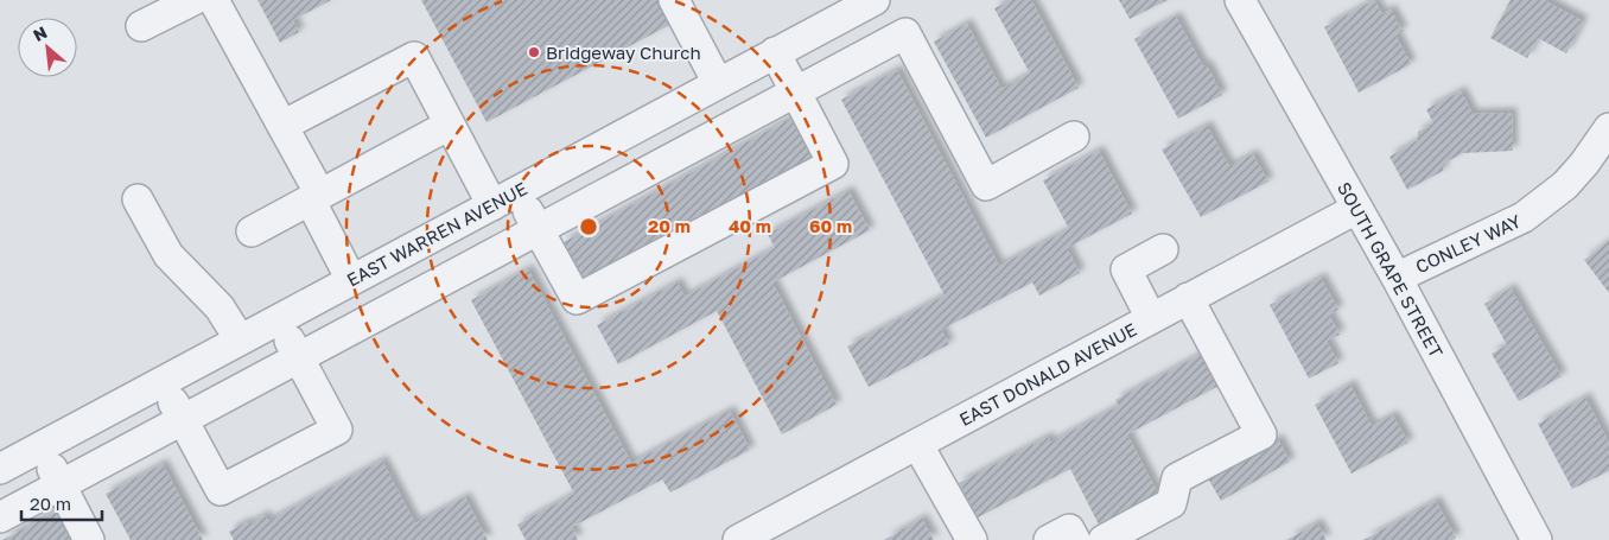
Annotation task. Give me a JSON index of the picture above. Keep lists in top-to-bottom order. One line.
{"streets":{"street":["EAST WARREN AVENUE","CONLEY WAY","SOUTH GRAPE STREET","EAST DONALD AVENUE"]},"crossings":[["CONLEY WAY","SOUTH GRAPE STREET"],["SOUTH GRAPE STREET","EAST DONALD AVENUE"]],"places":["Bridgeway Church"],"scale_bar":"20 m","north":"top left","rings":["20 m","40 m","60 m"]}
